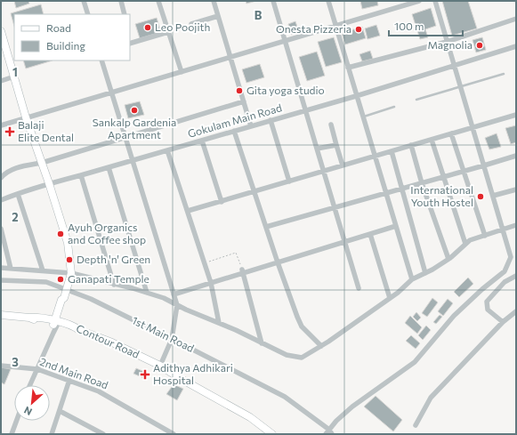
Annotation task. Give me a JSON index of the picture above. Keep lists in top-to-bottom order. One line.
{"streets":{"main road":["Contour Road"],"street":["Gokulam Main Road","1st Main Road","2nd Main Road"]},"places":{"other":["Leo Poojith","Onesta Pizzeria","Magnolia","Gita yoga studio","Sankalp Gardenia Apartment","International Youth Hostel","Ayuh Organics and Coffee shop","Depth 'n' Green","Ganapati Temple"],"health":["Balaji Elite Dental","Adithya Adhikari Hospital"]},"legend":["Road","Building"],"scale_bar":"100 m","north":"bottom left","grid":{"columns":["B"],"rows":["1","2","3"]}}
